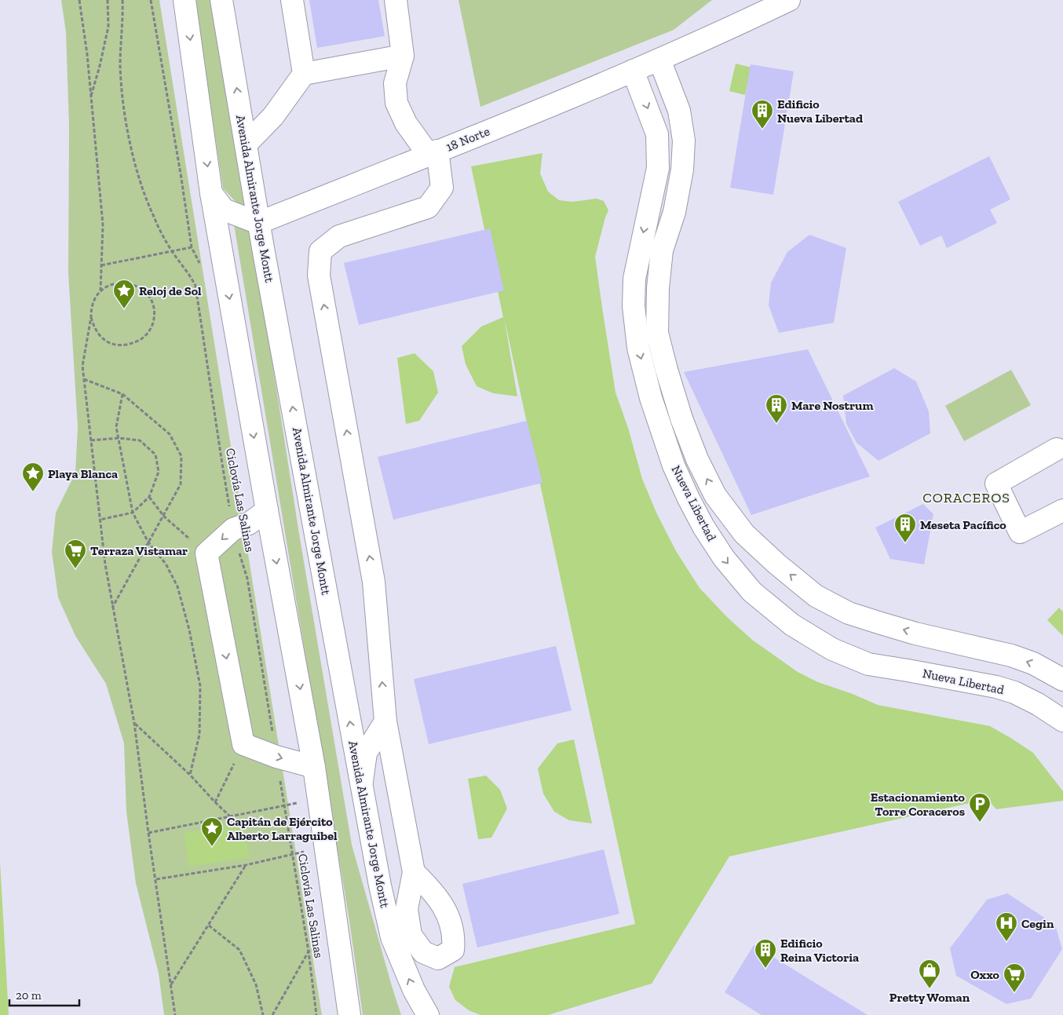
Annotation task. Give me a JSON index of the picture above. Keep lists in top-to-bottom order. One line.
{"streets":{"street":["18 Norte","Avenida Almirante Jorge Montt","Nueva Libertad"],"path":["Ciclovía Las Salinas"]},"crossings":[["18 Norte","Avenida Almirante Jorge Montt"],["18 Norte","Nueva Libertad"]],"districts":["CORACEROS"],"places":{"building":["Edificio Nueva Libertad","Mare Nostrum","Meseta Pacífico","Edificio Reina Victoria"],"place":["Reloj de Sol","Playa Blanca","Capitán de Ejército Alberto Larraguibel"],"supermarket":["Terraza Vistamar","Oxxo"],"parking":["Estacionamiento Torre Coraceros"],"hospital":["Cegin"],"shop":["Pretty Woman"]},"scale_bar":"20 m"}
